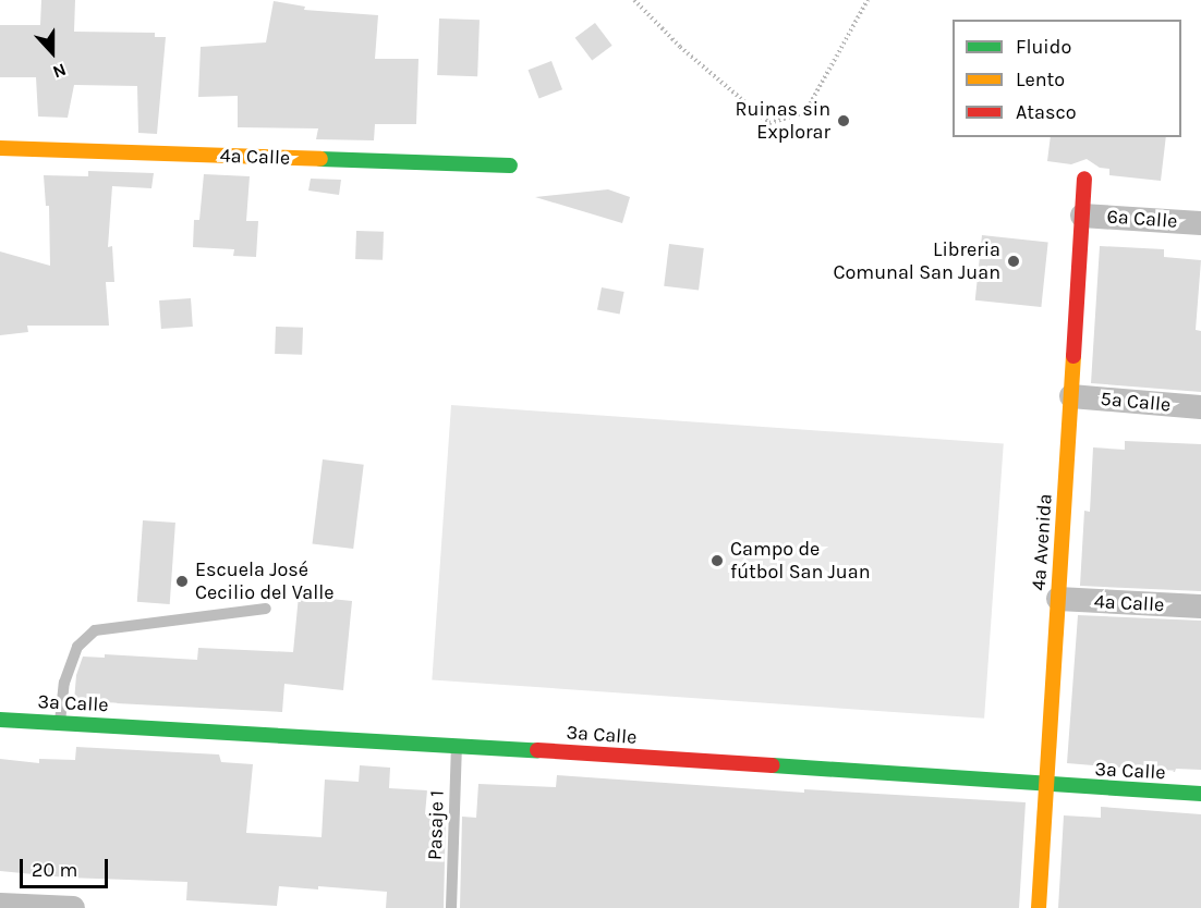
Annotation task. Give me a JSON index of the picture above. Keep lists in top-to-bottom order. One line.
{"streets":{"street":["4a Calle","6a Calle","5a Calle","4a Avenida","3a Calle"],"lane":["Pasaje 1"]},"crossings":[["4a Calle","4a Avenida"],["6a Calle","4a Avenida"],["5a Calle","4a Avenida"],["4a Avenida","3a Calle"],["3a Calle","Pasaje 1"]],"places":["Ruinas sin Explorar","Libreria Comunal San Juan","Campo de fútbol San Juan","Escuela José Cecilio del Valle"],"legend":["Fluido","Lento","Atasco"],"scale_bar":"20 m","north":"bottom"}
